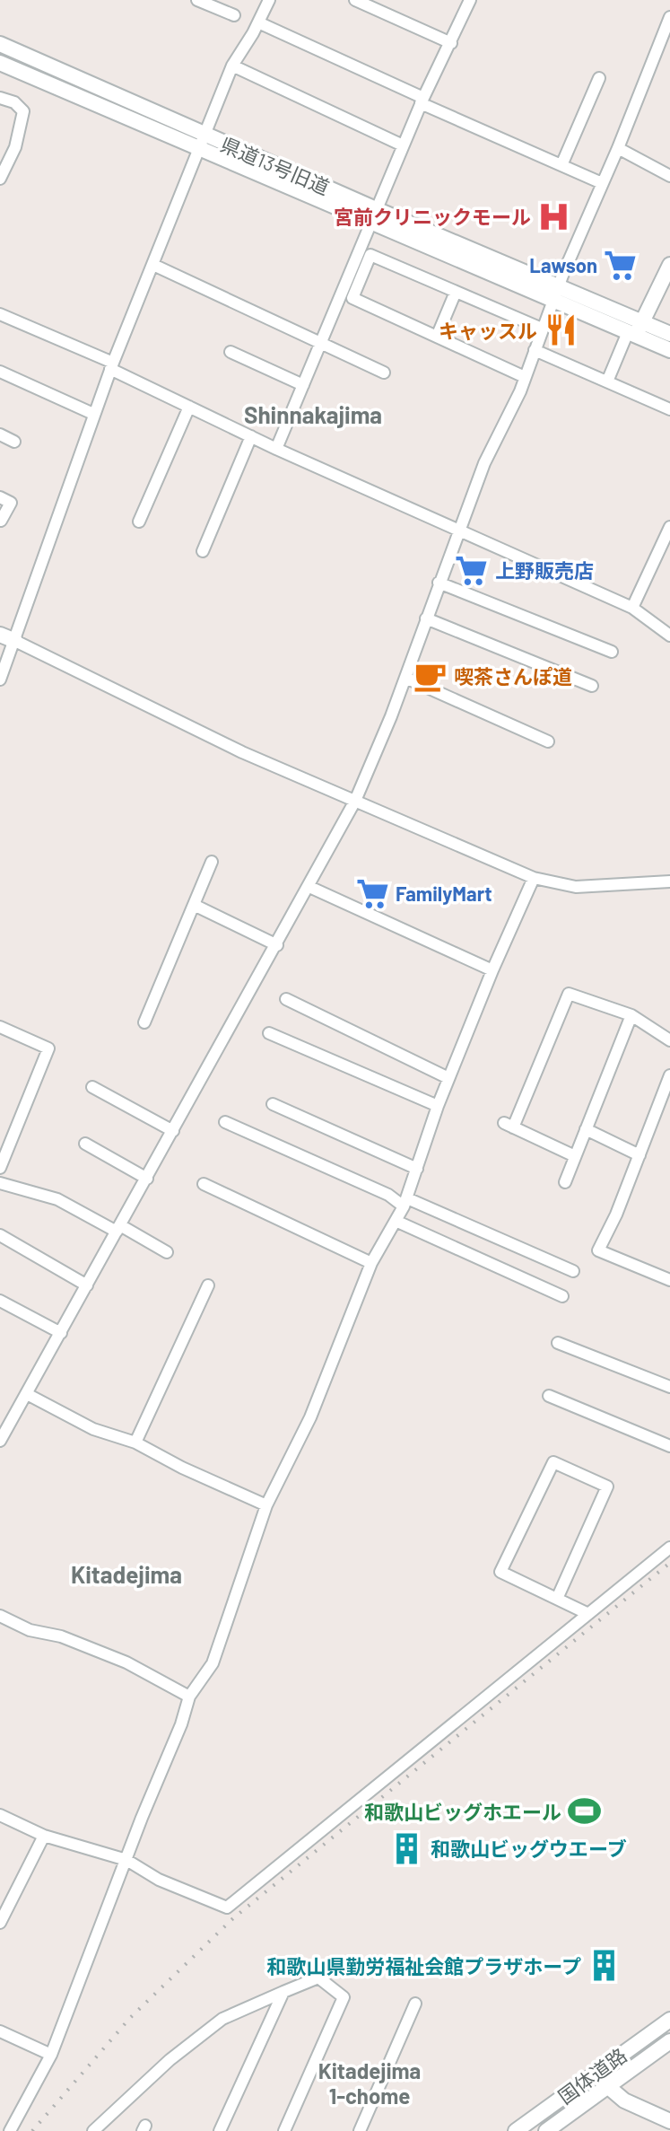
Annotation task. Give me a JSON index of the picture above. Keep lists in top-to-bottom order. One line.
{"streets":{"street":["県道13号旧道","国体道路"]},"districts":["Shinnakajima","Kitadejima","Kitadejima 1-chome"],"places":{"hospital":["宮前クリニックモール"],"supermarket":["Lawson","上野販売店","FamilyMart"],"restaurant":["キャッスル"],"cafe":["喫茶さんぽ道"],"sports":["和歌山ビッグホエール"],"building":["和歌山ビッグウエーブ","和歌山県勤労福祉会館プラザホープ"]}}
